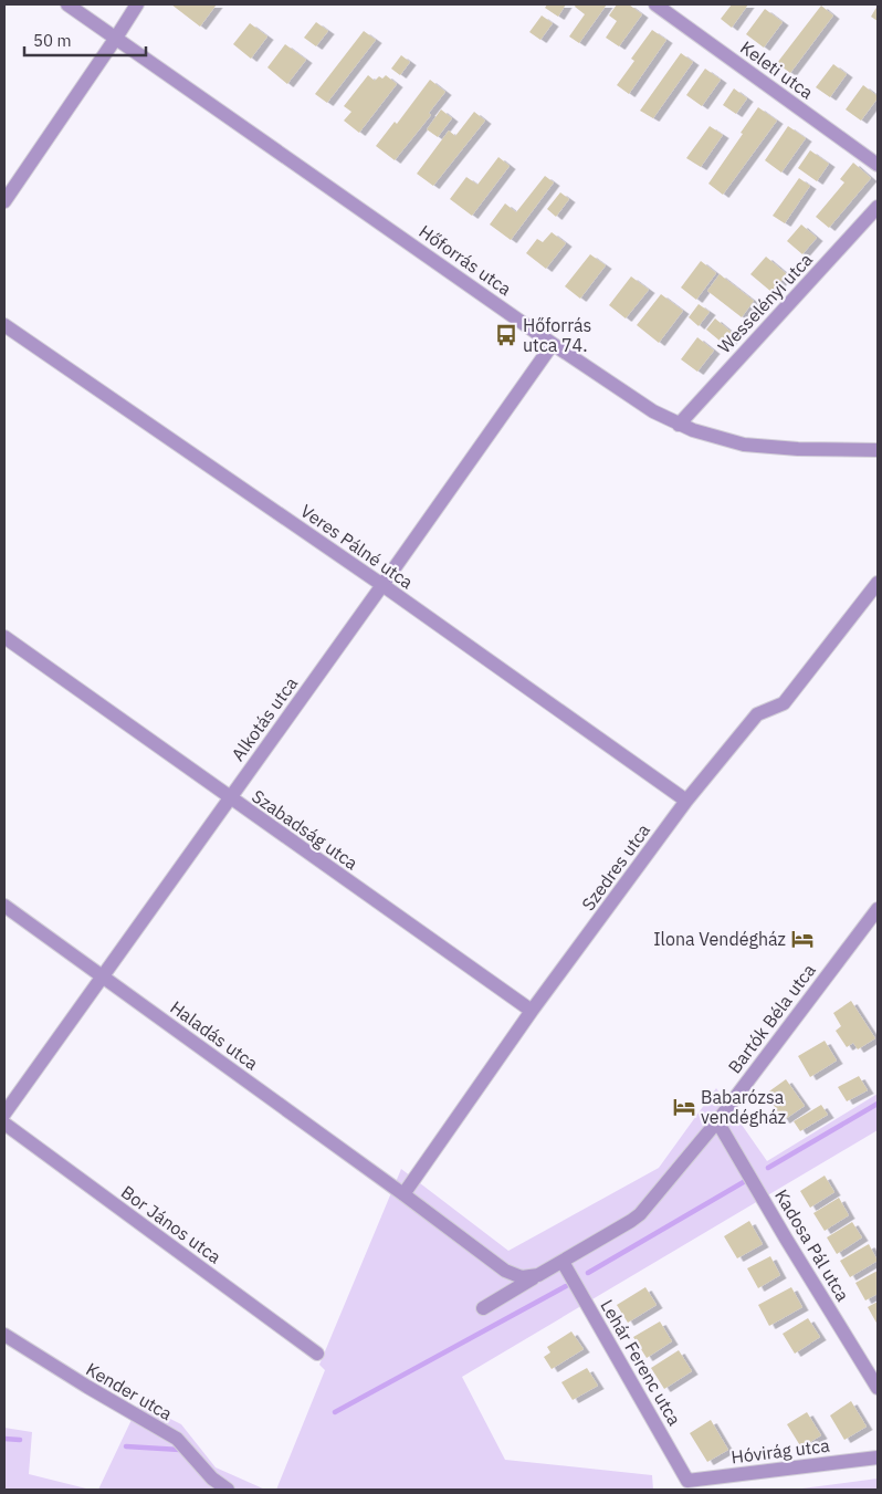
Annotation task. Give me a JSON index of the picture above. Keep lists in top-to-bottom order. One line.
{"streets":{"street":["Keleti utca","Hőforrás utca","Wesselényi utca","Veres Pálné utca","Alkotás utca","Szabadság utca","Szedres utca","Bartók Béla utca","Haladás utca","Bor János utca","Kadosa Pál utca","Lehár Ferenc utca","Kender utca","Hóvirág utca"]},"crossings":[["Hőforrás utca","Wesselényi utca"],["Hőforrás utca","Alkotás utca"],["Veres Pálné utca","Alkotás utca"],["Veres Pálné utca","Szedres utca"],["Alkotás utca","Szabadság utca"],["Alkotás utca","Haladás utca"],["Szabadság utca","Szedres utca"],["Szedres utca","Haladás utca"],["Bartók Béla utca","Kadosa Pál utca"],["Bartók Béla utca","Lehár Ferenc utca"],["Lehár Ferenc utca","Hóvirág utca"]],"places":{"bus stop":["Hőforrás utca 74."],"hotel":["Ilona Vendégház","Babarózsa vendégház"]},"scale_bar":"50 m"}
